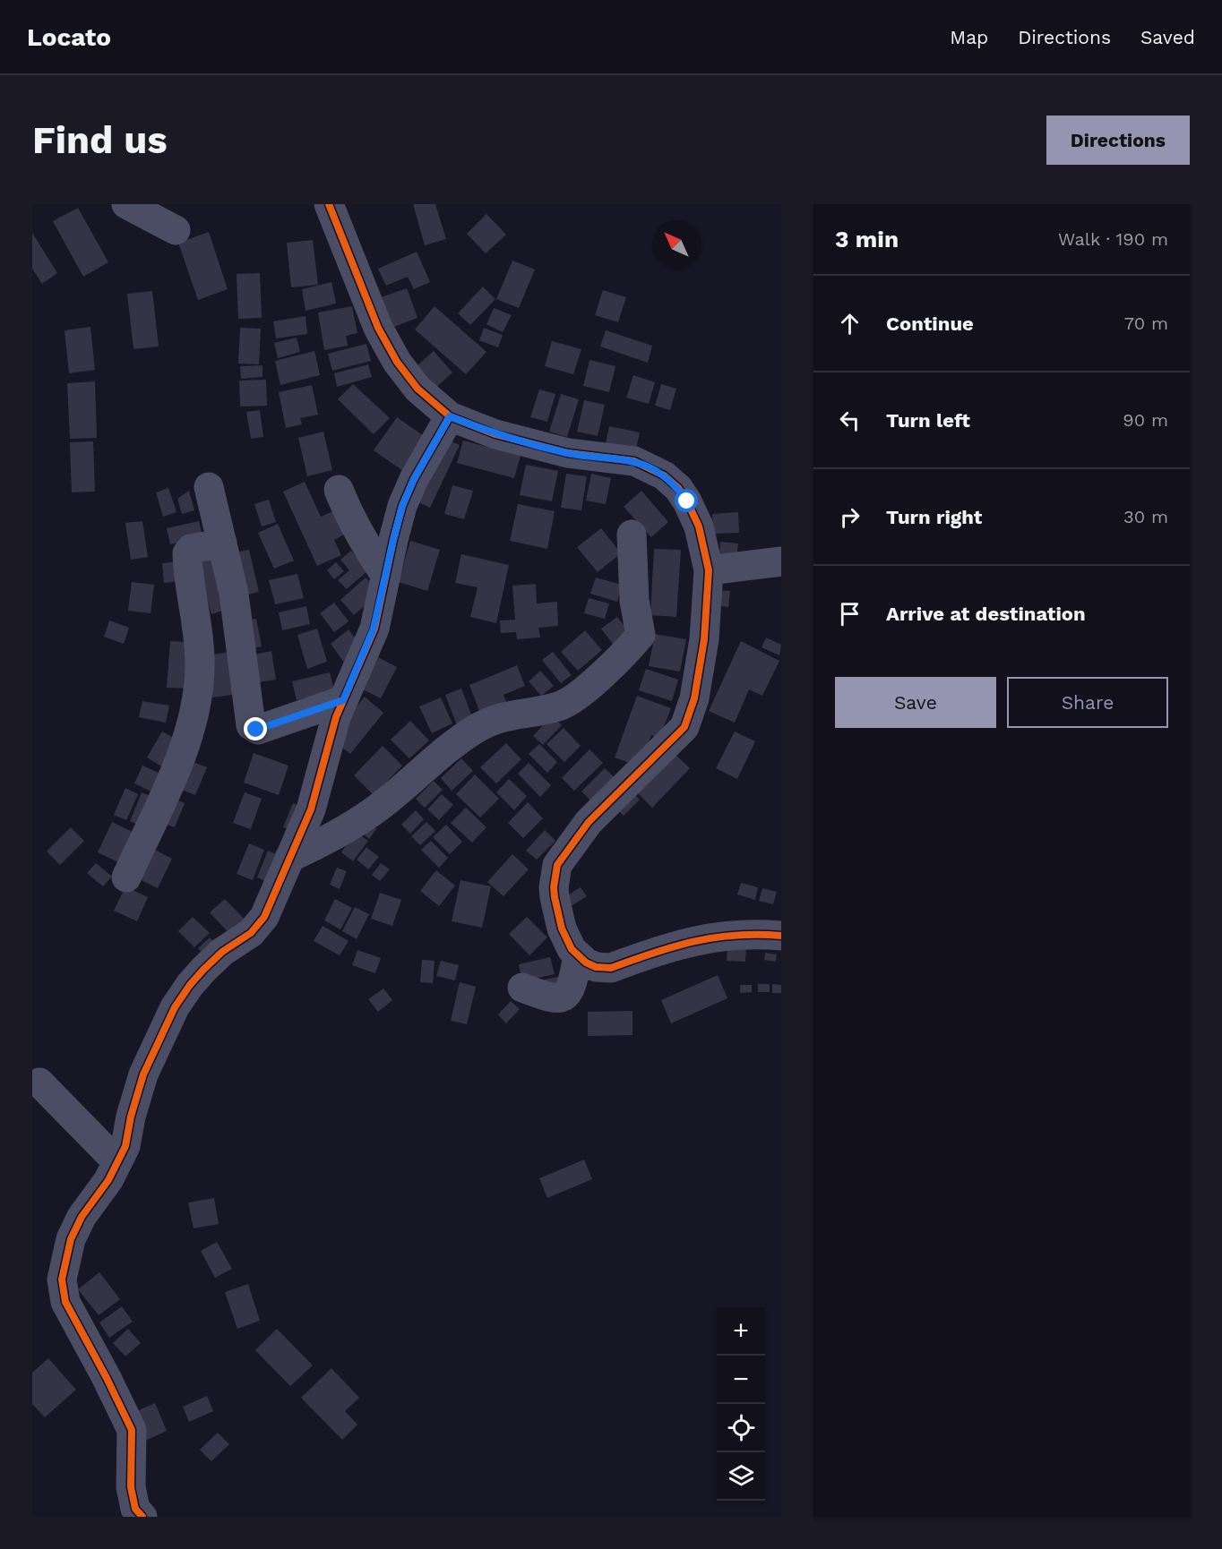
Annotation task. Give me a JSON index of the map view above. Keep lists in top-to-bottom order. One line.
{"north":"top left","page":{"header":"Locato","nav":["Map","Directions","Saved"],"buttons":["Directions",["Save","Share"]],"title":"Find us","heading":["3 min","Walk · 190 m"],"list":[["Continue","70 m"],["Turn left","90 m"],["Turn right","30 m"],"Arrive at destination"],"map_buttons":["+","−"]}}
